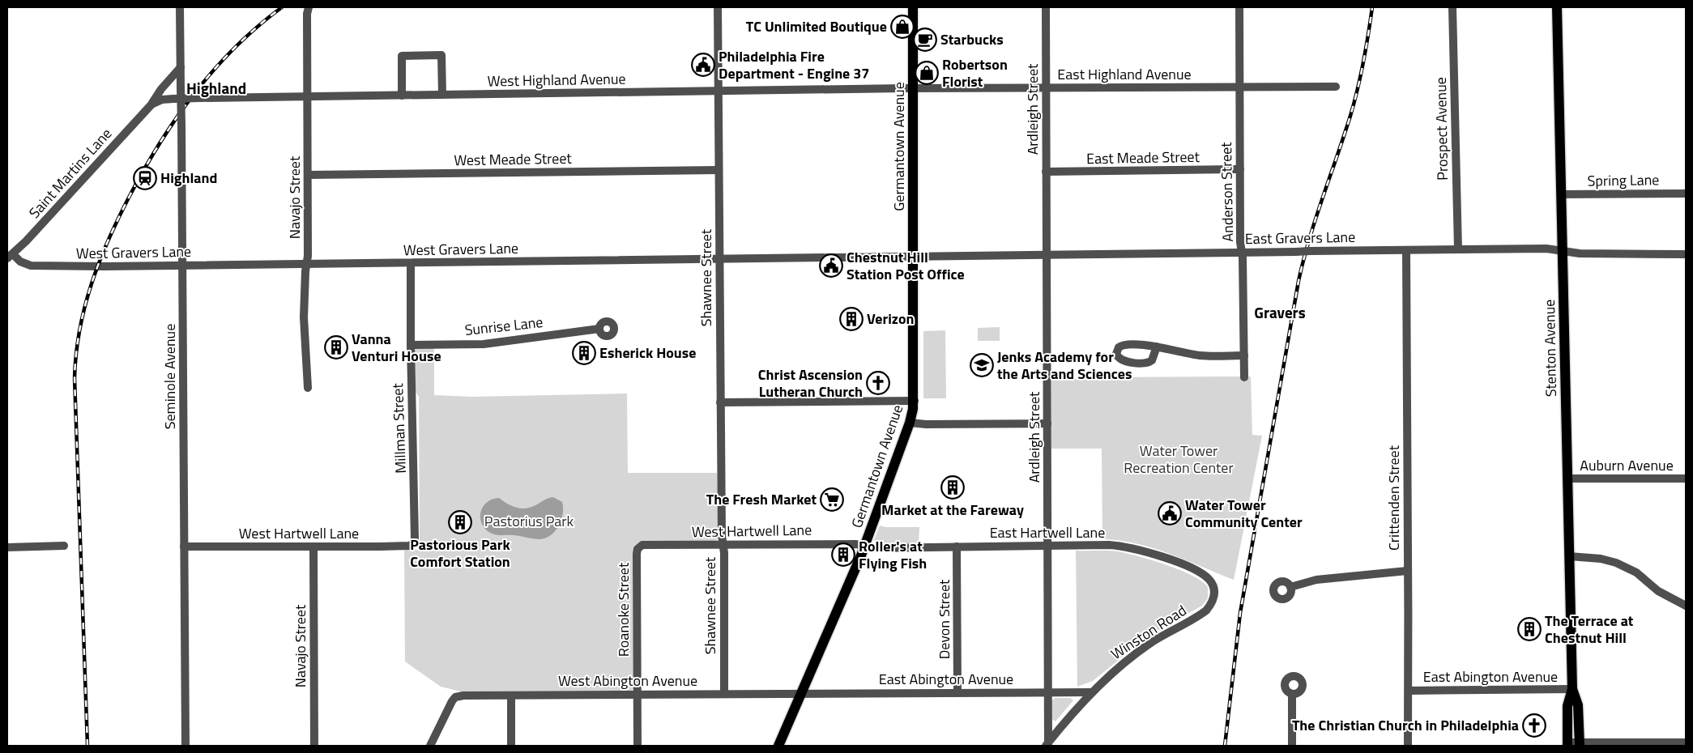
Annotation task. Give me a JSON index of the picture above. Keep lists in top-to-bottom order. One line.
{"streets":{"main road":["Germantown Avenue","Stenton Avenue"],"street":["East Highland Avenue","West Highland Avenue","Ardleigh Street","Prospect Avenue","East Meade Street","West Meade Street","Saint Martins Lane","Spring Lane","Anderson Street","Navajo Street","East Gravers Lane","West Gravers Lane","Shawnee Street","Sunrise Lane","Seminole Avenue","Millman Street","Auburn Avenue","Crittenden Street","West Hartwell Lane","East Hartwell Lane","Roanoke Street","Devon Street","Winston Road","East Abington Avenue","West Abington Avenue"]},"crossings":[["East Highland Avenue","West Highland Avenue"],["East Highland Avenue","Ardleigh Street"],["East Highland Avenue","Germantown Avenue"],["East Highland Avenue","Anderson Street"],["West Highland Avenue","Germantown Avenue"],["West Highland Avenue","Navajo Street"],["West Highland Avenue","Shawnee Street"],["West Highland Avenue","Seminole Avenue"],["Ardleigh Street","East Meade Street"],["Ardleigh Street","East Gravers Lane"],["Ardleigh Street","East Hartwell Lane"],["Ardleigh Street","Winston Road"],["Ardleigh Street","East Abington Avenue"],["Prospect Avenue","East Gravers Lane"],["Germantown Avenue","East Gravers Lane"],["Germantown Avenue","West Gravers Lane"],["Germantown Avenue","West Hartwell Lane"],["Germantown Avenue","East Hartwell Lane"],["Germantown Avenue","East Abington Avenue"],["Germantown Avenue","West Abington Avenue"],["East Meade Street","Anderson Street"],["West Meade Street","Navajo Street"],["West Meade Street","Shawnee Street"],["Saint Martins Lane","West Gravers Lane"],["Saint Martins Lane","Seminole Avenue"],["Spring Lane","Stenton Avenue"],["Anderson Street","East Gravers Lane"],["Navajo Street","West Gravers Lane"],["Navajo Street","West Hartwell Lane"],["East Gravers Lane","West Gravers Lane"],["East Gravers Lane","Stenton Avenue"],["East Gravers Lane","Crittenden Street"],["West Gravers Lane","Shawnee Street"],["West Gravers Lane","Seminole Avenue"],["West Gravers Lane","Millman Street"],["Shawnee Street","West Hartwell Lane"],["Shawnee Street","West Abington Avenue"],["Sunrise Lane","Millman Street"],["Stenton Avenue","Auburn Avenue"],["Stenton Avenue","East Abington Avenue"],["Seminole Avenue","West Hartwell Lane"],["Millman Street","West Hartwell Lane"],["Crittenden Street","East Abington Avenue"],["West Hartwell Lane","East Hartwell Lane"],["West Hartwell Lane","Roanoke Street"],["East Hartwell Lane","Devon Street"],["East Hartwell Lane","Winston Road"],["Roanoke Street","West Abington Avenue"],["Devon Street","East Abington Avenue"],["Winston Road","East Abington Avenue"],["East Abington Avenue","West Abington Avenue"]],"districts":["Highland","Gravers"],"parks":["Water Tower Recreation Center","Pastorius Park"],"places":{"shop":["TC Unlimited Boutique","Robertson Florist"],"cafe":["Starbucks"],"public building":["Philadelphia Fire Department - Engine 37","Chestnut Hill Station Post Office","Water Tower Community Center"],"station":["Highland"],"building":["Verizon","Vanna Venturi House","Esherick House","Market at the Fareway","Pastorious Park Comfort Station","Roller's at Flying Fish","The Terrace at Chestnut Hill"],"school or university":["Jenks Academy for the Arts and Sciences"],"church":["Christ Ascension Lutheran Church","The Christian Church in Philadelphia"],"supermarket":["The Fresh Market"]}}
